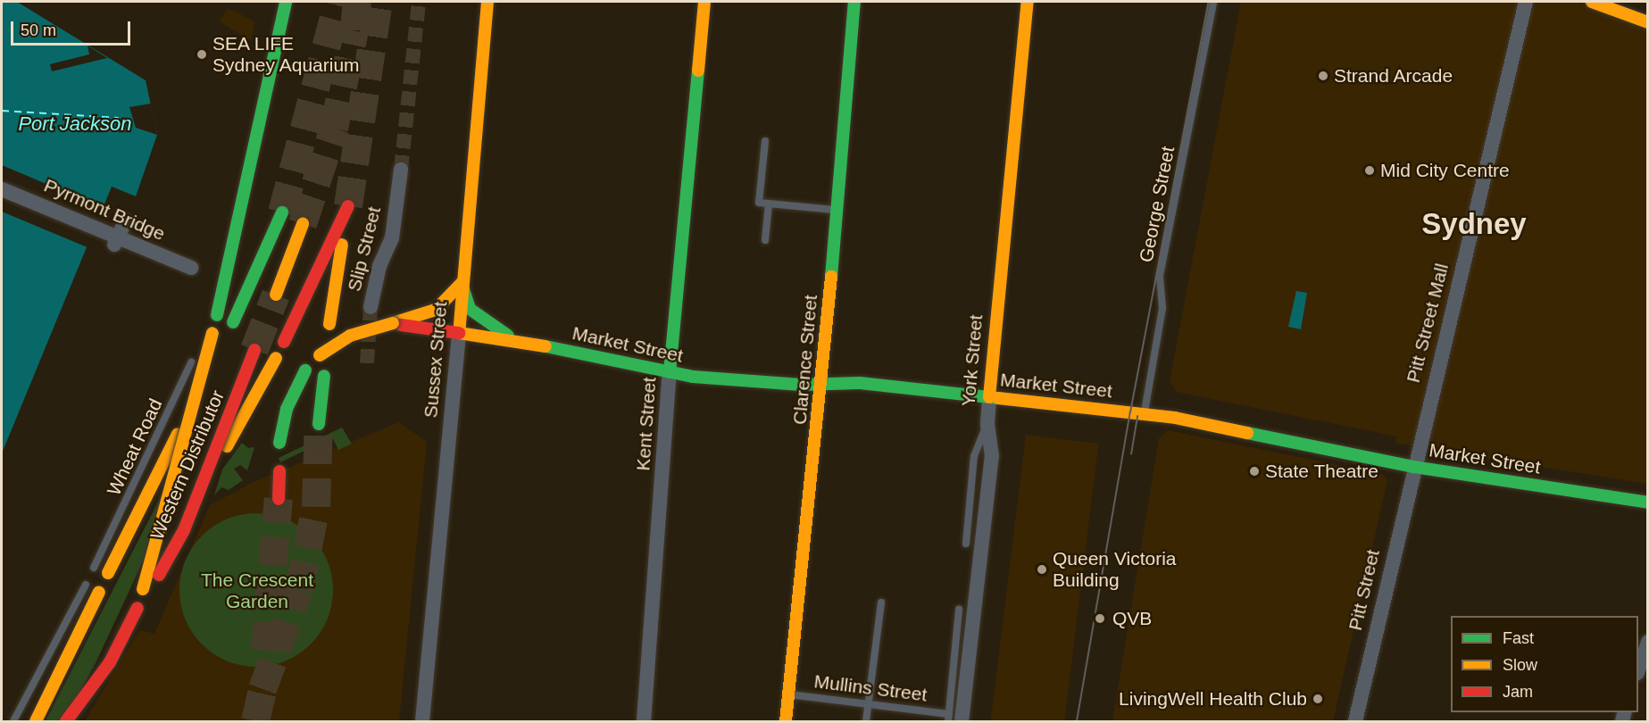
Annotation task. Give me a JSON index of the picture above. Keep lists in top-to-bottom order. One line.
{"streets":{"main road":["Market Street","Sussex Street","Clarence Street","York Street","Kent Street","Western Distributor"],"street":["Pyrmont Bridge","Slip Street","Pitt Street Mall","Pitt Street"],"lane":["George Street","Wheat Road","Mullins Street"]},"crossings":[["George Street","Market Street"],["Pitt Street Mall","Market Street"],["Pitt Street Mall","Pitt Street"],["Market Street","Sussex Street"],["Market Street","Clarence Street"],["Market Street","York Street"],["Market Street","Kent Street"],["Market Street","Pitt Street"],["Clarence Street","Mullins Street"],["York Street","Mullins Street"]],"districts":["Sydney"],"water":["Port Jackson"],"parks":["The Crescent Garden"],"places":["SEA LIFE Sydney Aquarium","Strand Arcade","Mid City Centre","State Theatre","Queen Victoria Building","QVB","LivingWell Health Club"],"legend":["Fast","Slow","Jam"],"scale_bar":"50 m"}
